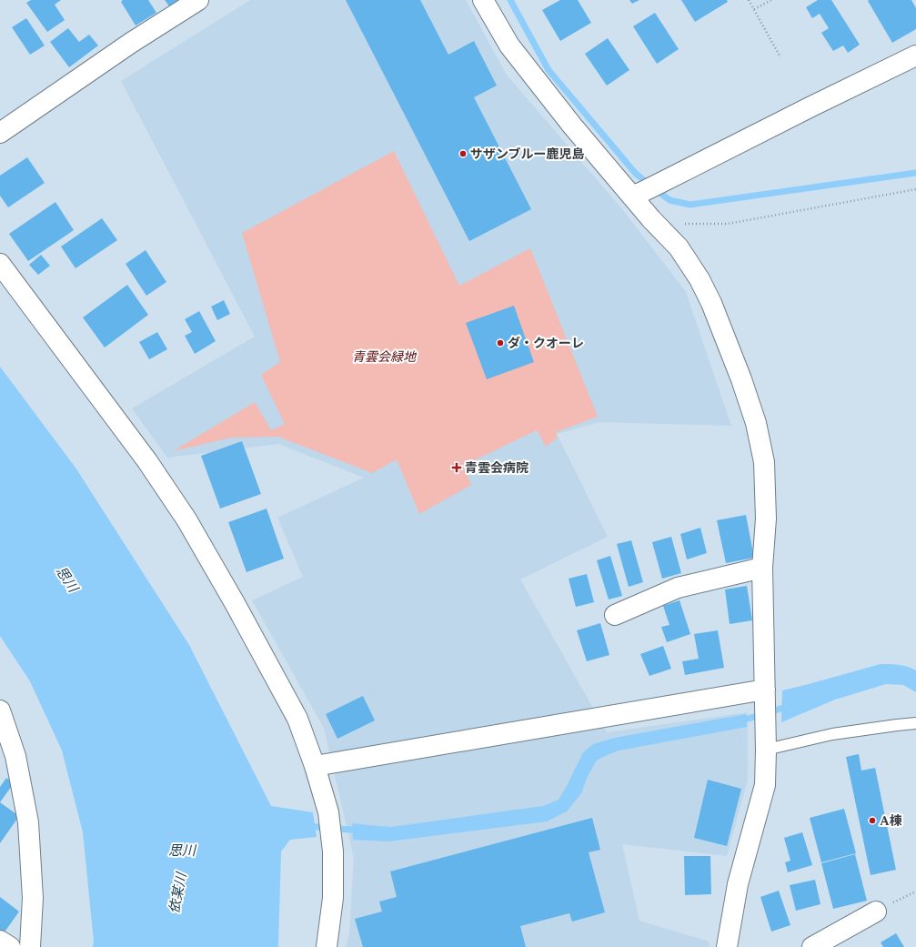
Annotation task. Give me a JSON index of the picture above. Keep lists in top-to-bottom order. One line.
{"water":["思川","依某川"],"parks":["青雲会緑地"],"places":{"other":["サザンブルー鹿児島","ダ・クオーレ","A棟"],"health":["青雲会病院"]}}
